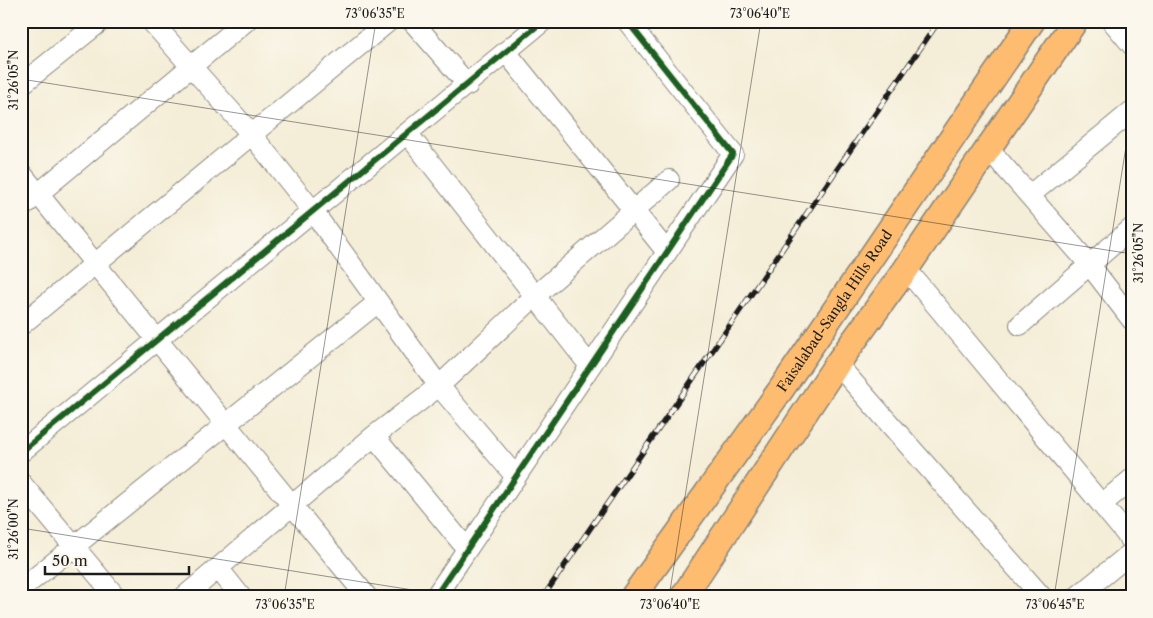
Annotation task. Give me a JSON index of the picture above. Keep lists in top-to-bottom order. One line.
{"streets":{"main road":["Faisalabad-Sangla Hills Road"]},"scale_bar":"50 m","coordinates":["73°06'35\"E","73°06'40\"E","31°26'05\"N","31°26'00\"N","73°06'45\"E"]}
